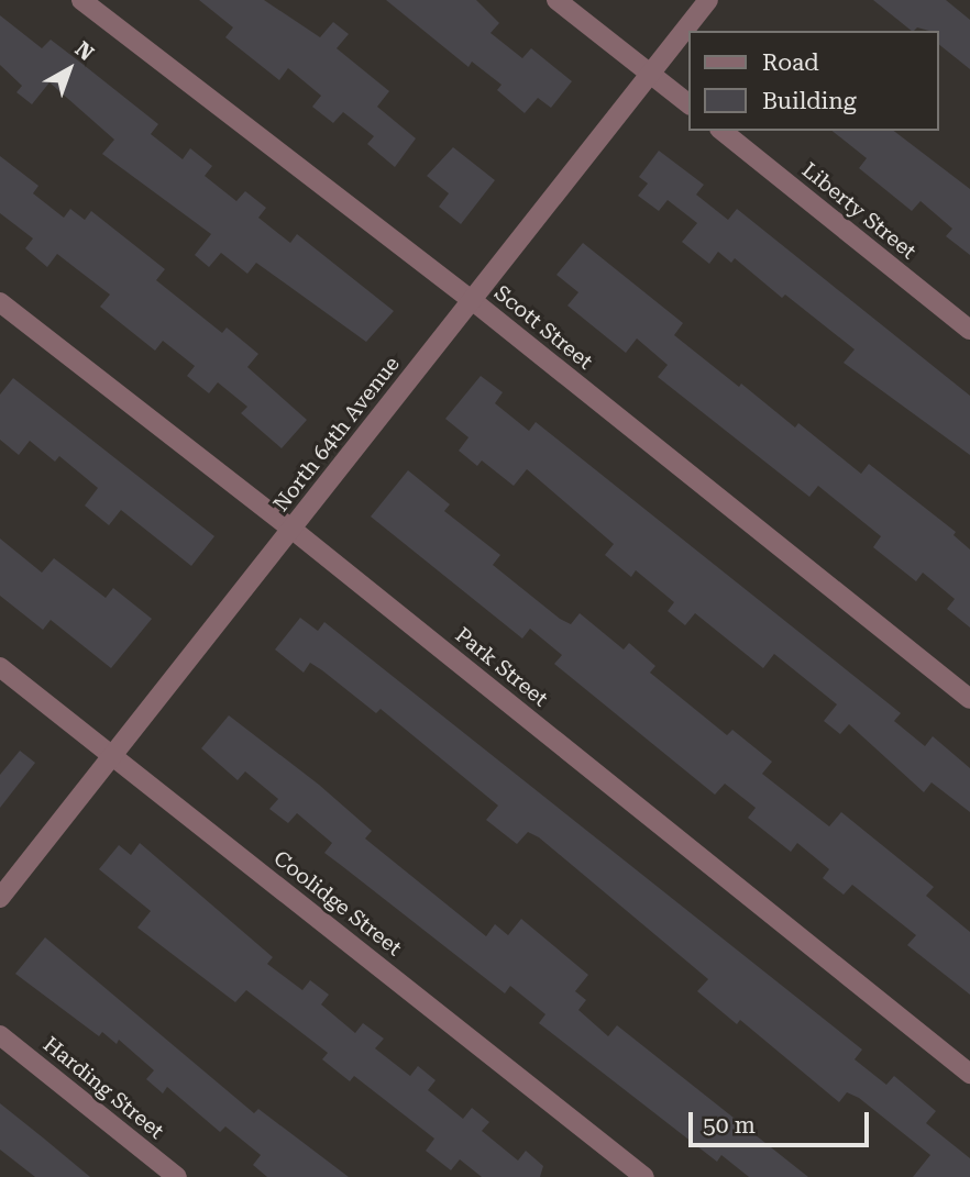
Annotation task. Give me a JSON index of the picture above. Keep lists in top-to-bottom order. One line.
{"streets":{"street":["Liberty Street","Scott Street","North 64th Avenue","Park Street","Coolidge Street","Harding Street"]},"crossings":[["Scott Street","North 64th Avenue"],["North 64th Avenue","Park Street"],["North 64th Avenue","Coolidge Street"]],"legend":["Road","Building"],"scale_bar":"50 m","north":"top right"}
